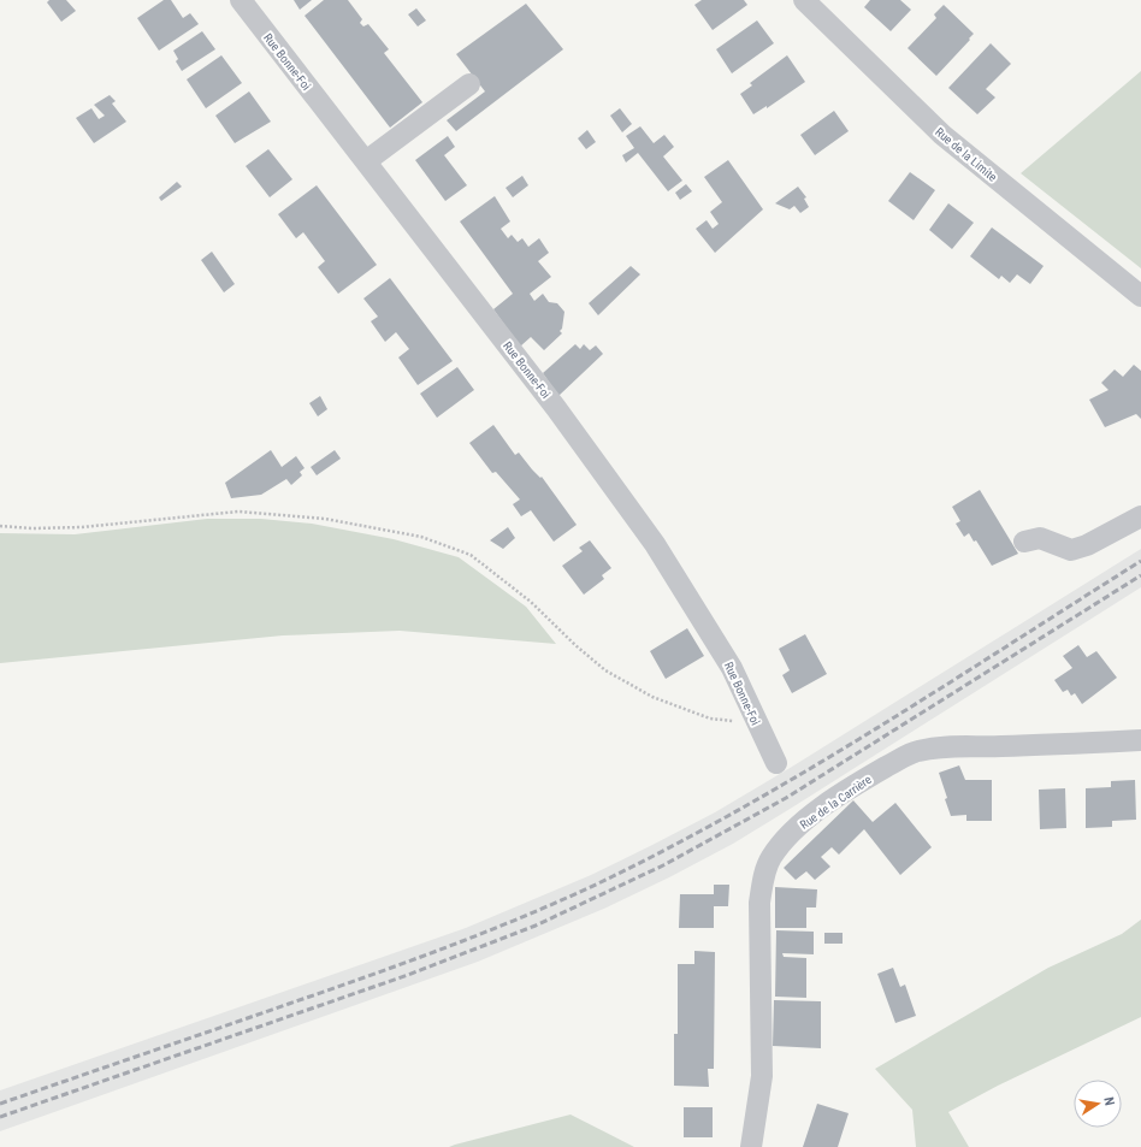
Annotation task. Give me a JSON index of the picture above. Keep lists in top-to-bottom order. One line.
{"streets":{"street":["Rue Bonne-Foi","Rue de la Limite","Rue de la Carrière"]},"north":"right"}
